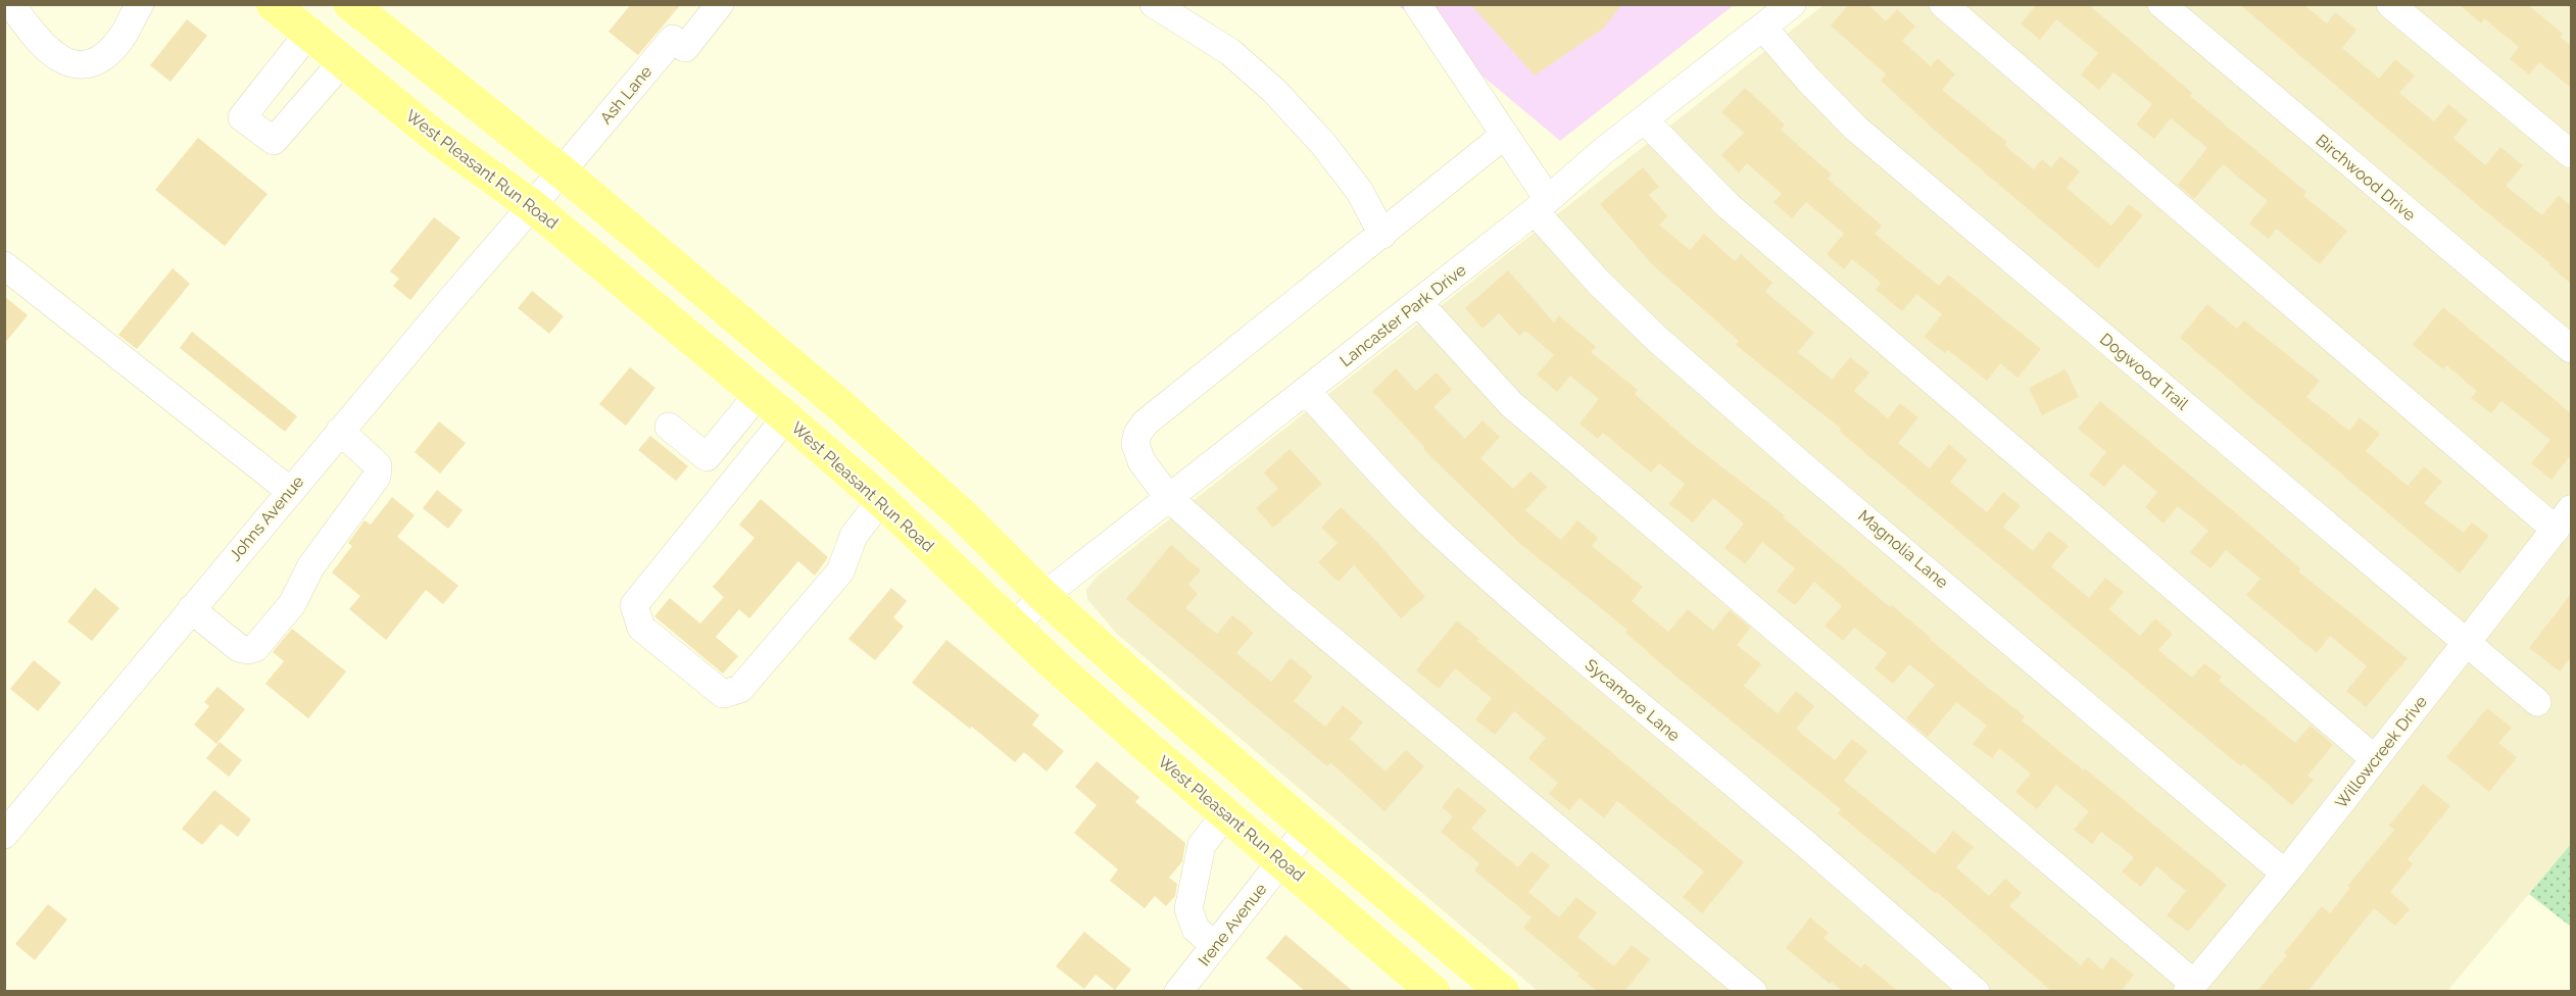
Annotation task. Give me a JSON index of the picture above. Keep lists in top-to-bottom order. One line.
{"streets":{"main road":["West Pleasant Run Road"],"street":["Ash Lane","Birchwood Drive","Lancaster Park Drive","Dogwood Trail","Johns Avenue","Magnolia Lane","Sycamore Lane","Willowcreek Drive","Irene Avenue"]},"crossings":[["Ash Lane","West Pleasant Run Road"],["Ash Lane","Johns Avenue"],["West Pleasant Run Road","Lancaster Park Drive"],["West Pleasant Run Road","Johns Avenue"],["West Pleasant Run Road","Irene Avenue"],["Lancaster Park Drive","Dogwood Trail"],["Lancaster Park Drive","Magnolia Lane"],["Lancaster Park Drive","Sycamore Lane"],["Dogwood Trail","Willowcreek Drive"],["Magnolia Lane","Willowcreek Drive"]]}
